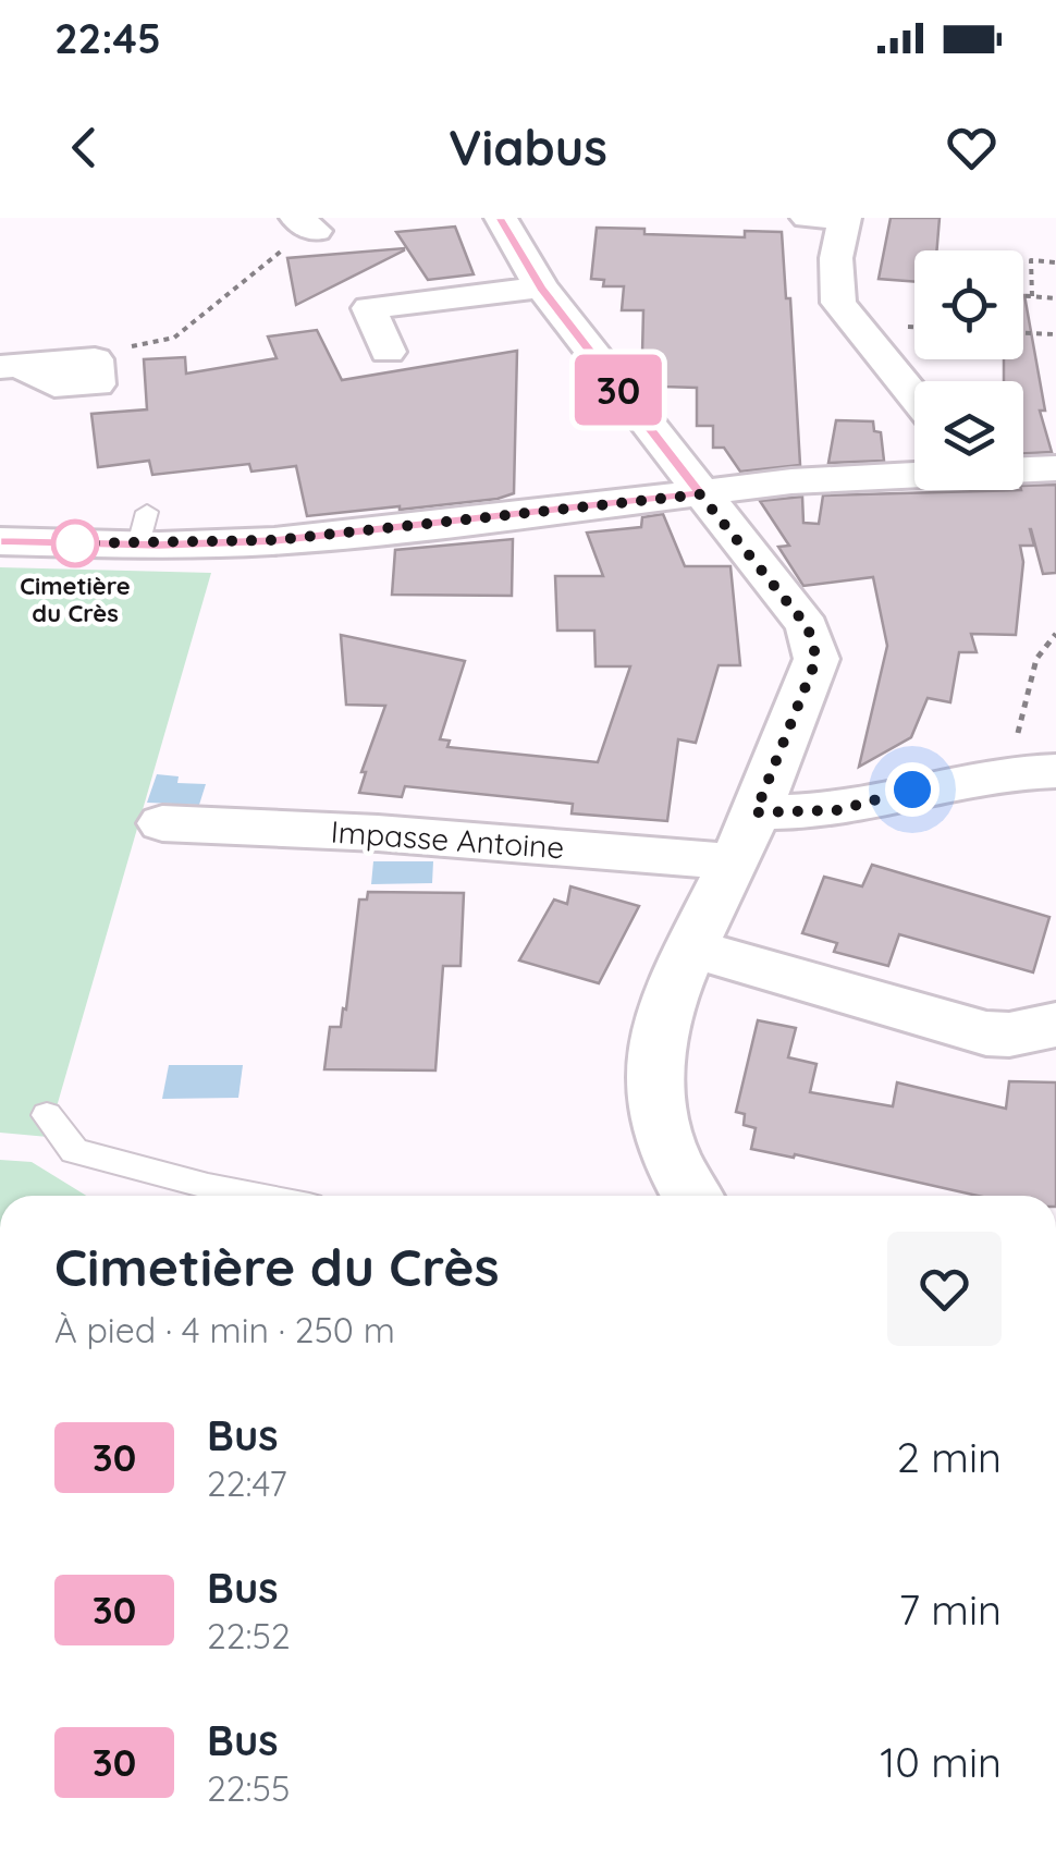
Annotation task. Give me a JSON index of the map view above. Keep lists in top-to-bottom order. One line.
{"streets":{"street":["Impasse Antoine"]},"places":["Cimetière du Crès"],"lines":["bus line 30"],"page":{"status":"22:45","header":"Viabus","on_map":"30","heading":["Cimetière du Crès","À pied · 4 min · 250 m"],"list":[{"mark":"30","name":"Bus","note":"22:47","value":"2 min"},{"mark":"30","name":"Bus","note":"22:52","value":"7 min"},{"mark":"30","name":"Bus","note":"22:55","value":"10 min"}]}}
